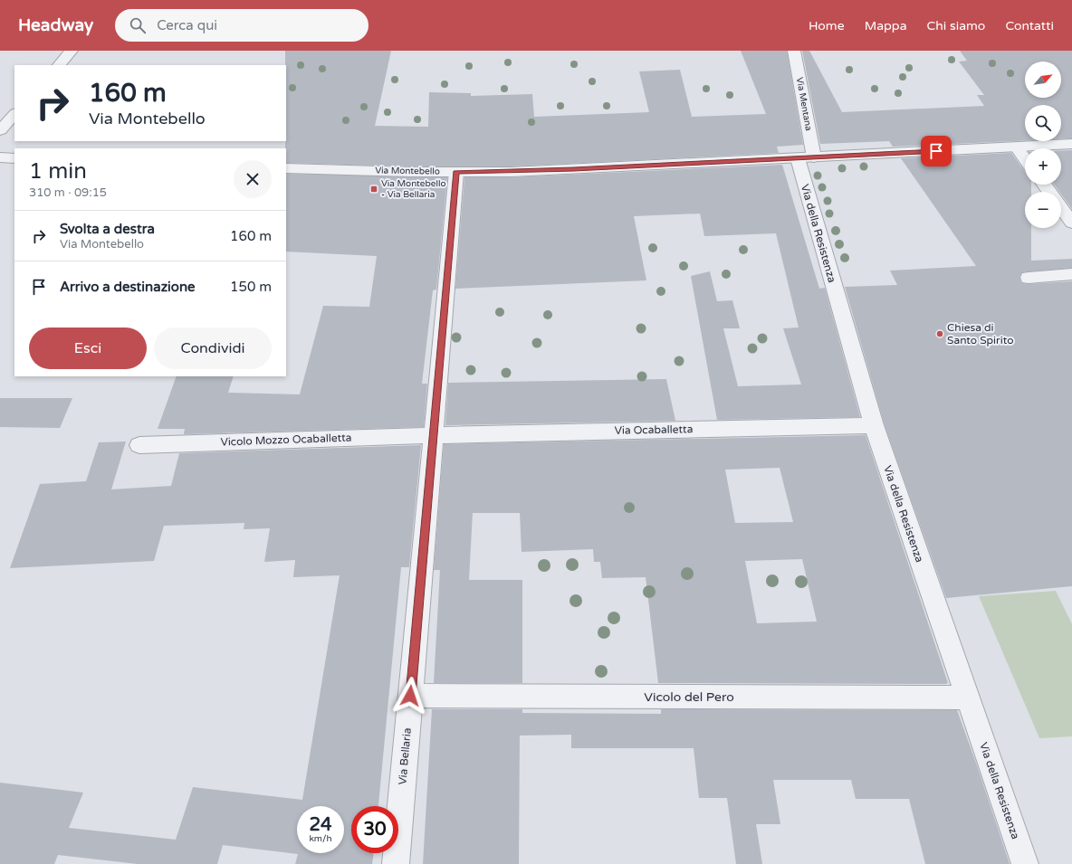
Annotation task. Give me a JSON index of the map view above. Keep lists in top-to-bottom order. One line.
{"streets":{"street":["Via Mentana","Via Montebello","Via della Resistenza","Via Ocaballetta","Vicolo Mozzo Ocaballetta","Vicolo del Pero","Via Bellaria"]},"crossings":[["Via Mentana","Via Montebello"],["Via Mentana","Via della Resistenza"],["Via Montebello","Via della Resistenza"],["Via Montebello","Via Bellaria"],["Via della Resistenza","Via Ocaballetta"],["Via della Resistenza","Vicolo del Pero"],["Via Ocaballetta","Vicolo Mozzo Ocaballetta"],["Via Ocaballetta","Via Bellaria"],["Vicolo Mozzo Ocaballetta","Via Bellaria"],["Vicolo del Pero","Via Bellaria"]],"places":{"transit":["Via Montebello - Via Bellaria"],"other":["Chiesa di Santo Spirito"]},"north":"top right","page":{"header":"Headway","search":"Cerca qui","nav":["Home","Mappa","Chi siamo","Contatti"],"map_buttons":["+","−"],"turn":["160 m","Via Montebello"],"heading":["1 min","310 m · 09:15"],"list":[{"name":"Svolta a destra","note":"Via Montebello","value":"160 m"},{"name":"Arrivo a destinazione","value":"150 m"}],"buttons":["Esci","Condividi"],"speed":"24 km/h","limit":"30"}}
